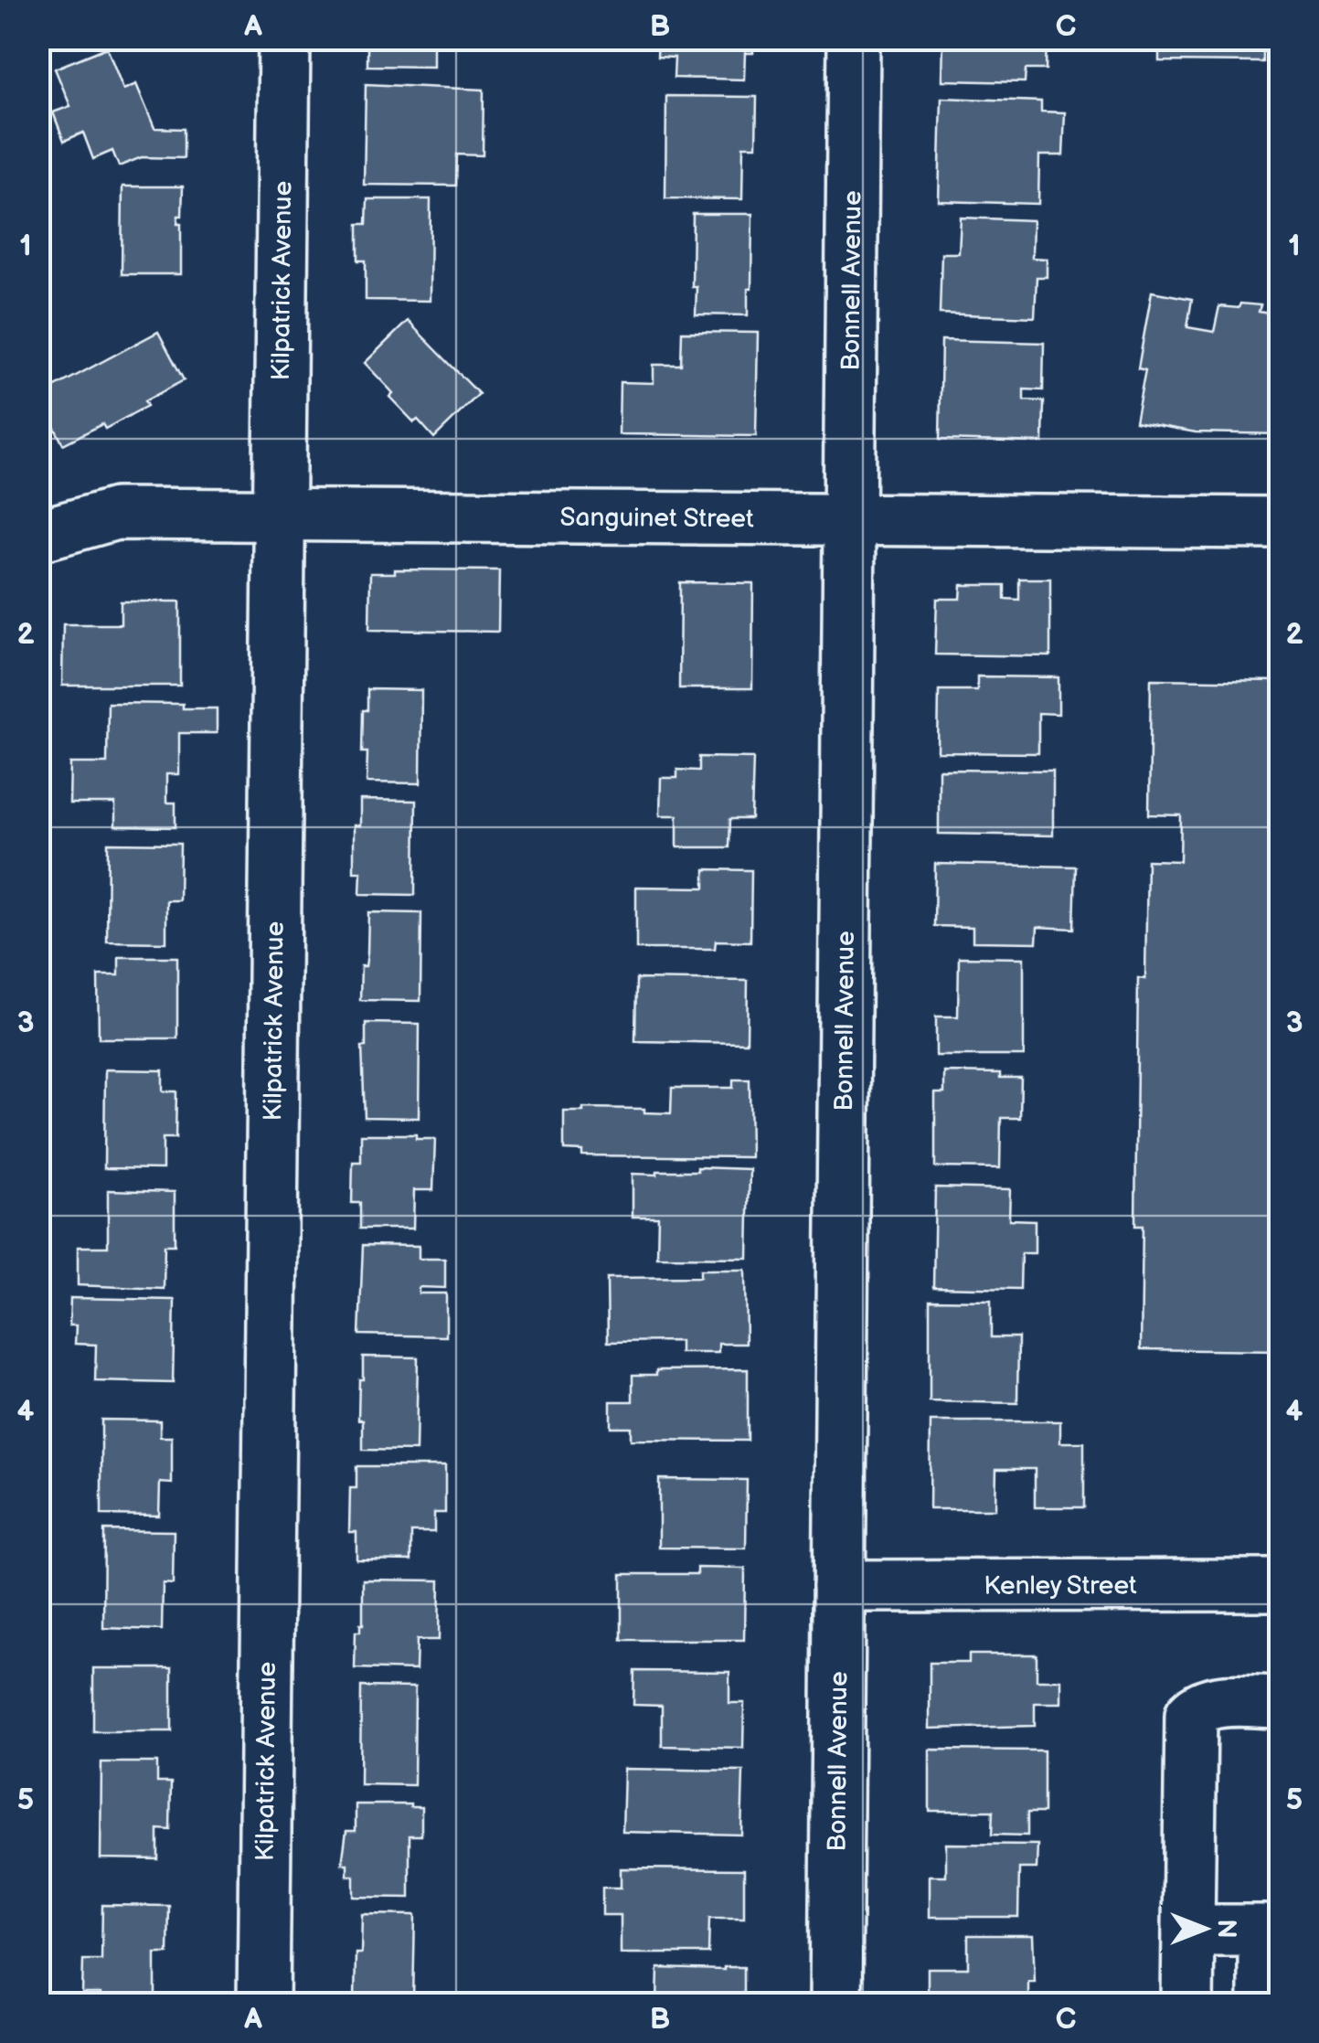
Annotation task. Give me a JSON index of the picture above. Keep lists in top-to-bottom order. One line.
{"streets":{"street":["Kilpatrick Avenue","Bonnell Avenue","Sanguinet Street","Kenley Street"]},"crossings":[["Kilpatrick Avenue","Sanguinet Street"],["Bonnell Avenue","Sanguinet Street"],["Bonnell Avenue","Kenley Street"]],"north":"right","grid":{"columns":["A","B","C"],"rows":["1","2","3","4","5"]}}
